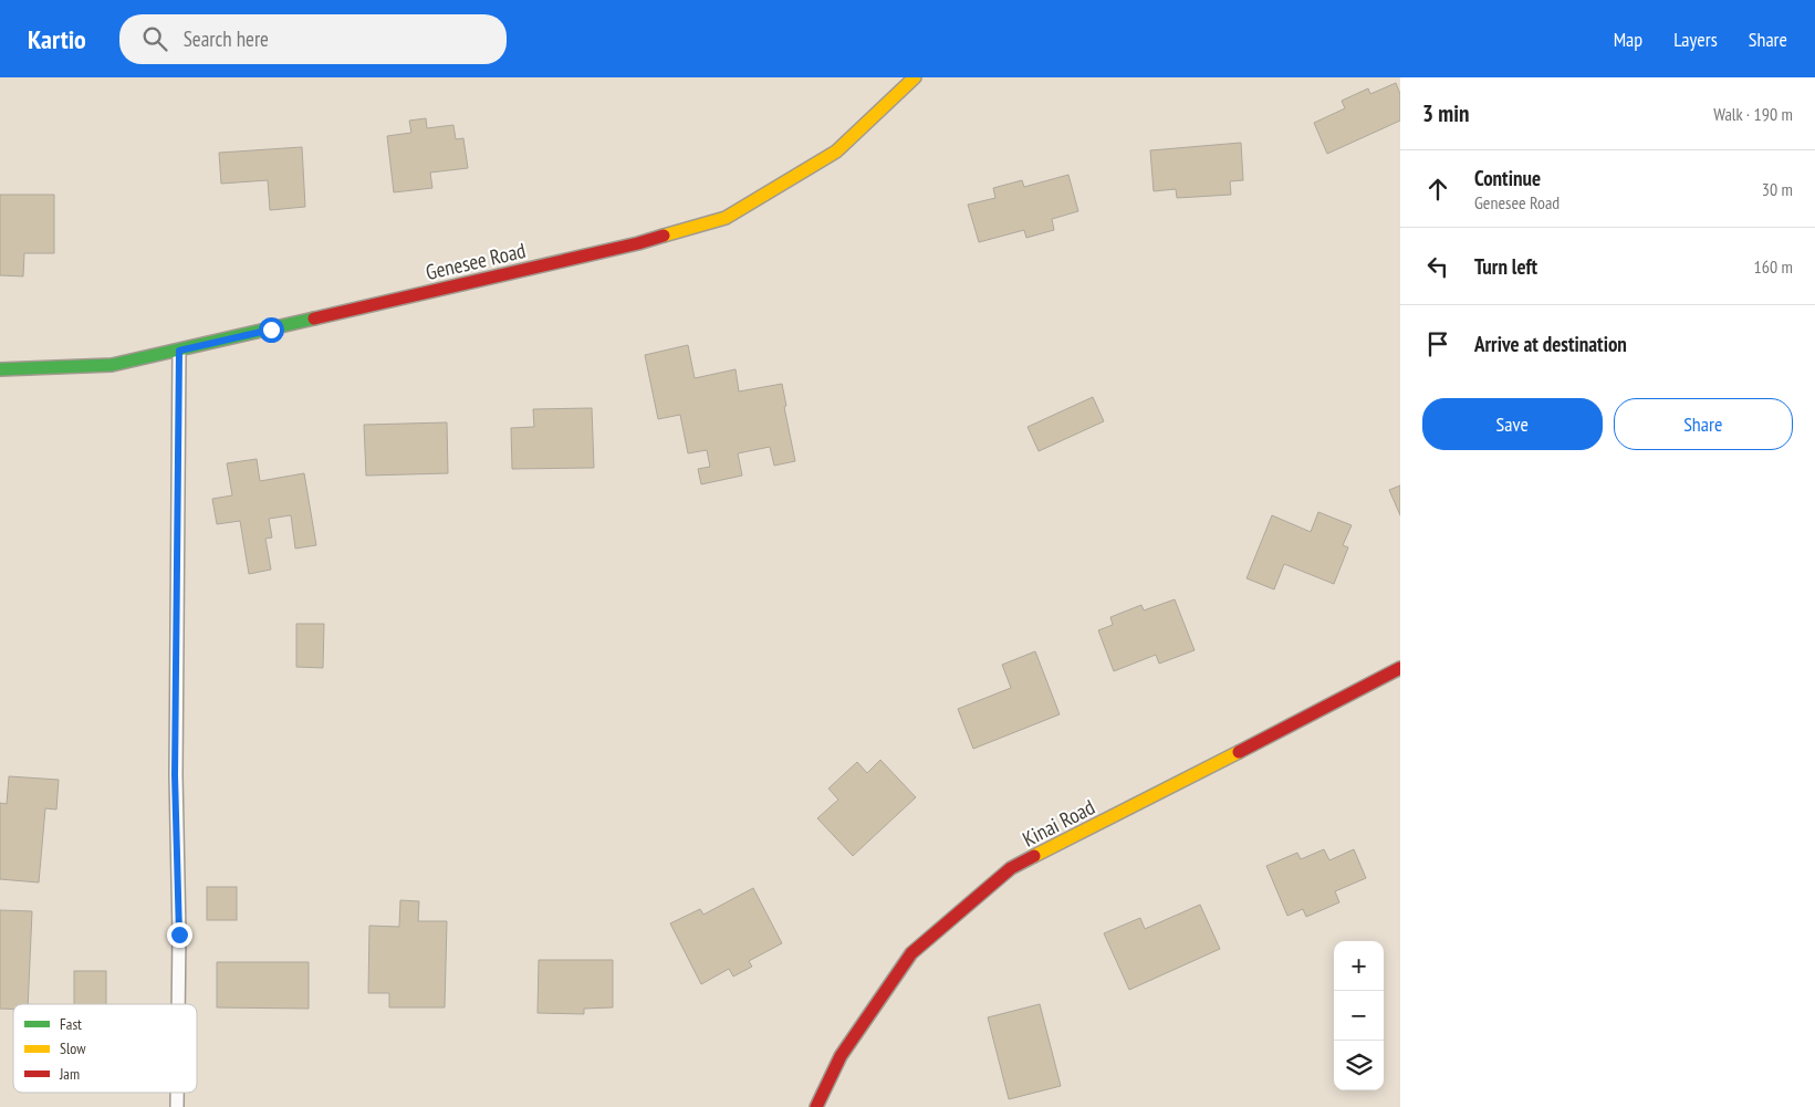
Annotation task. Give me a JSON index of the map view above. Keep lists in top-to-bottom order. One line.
{"streets":{"street":["Genesee Road","Kinai Road"]},"legend":["Fast","Slow","Jam"],"page":{"header":"Kartio","search":"Search here","nav":["Map","Layers","Share"],"heading":["3 min","Walk · 190 m"],"list":[["Continue","Genesee Road","30 m"],["Turn left","160 m"],"Arrive at destination"],"buttons":["Save","Share"],"map_buttons":["+","−"]}}
